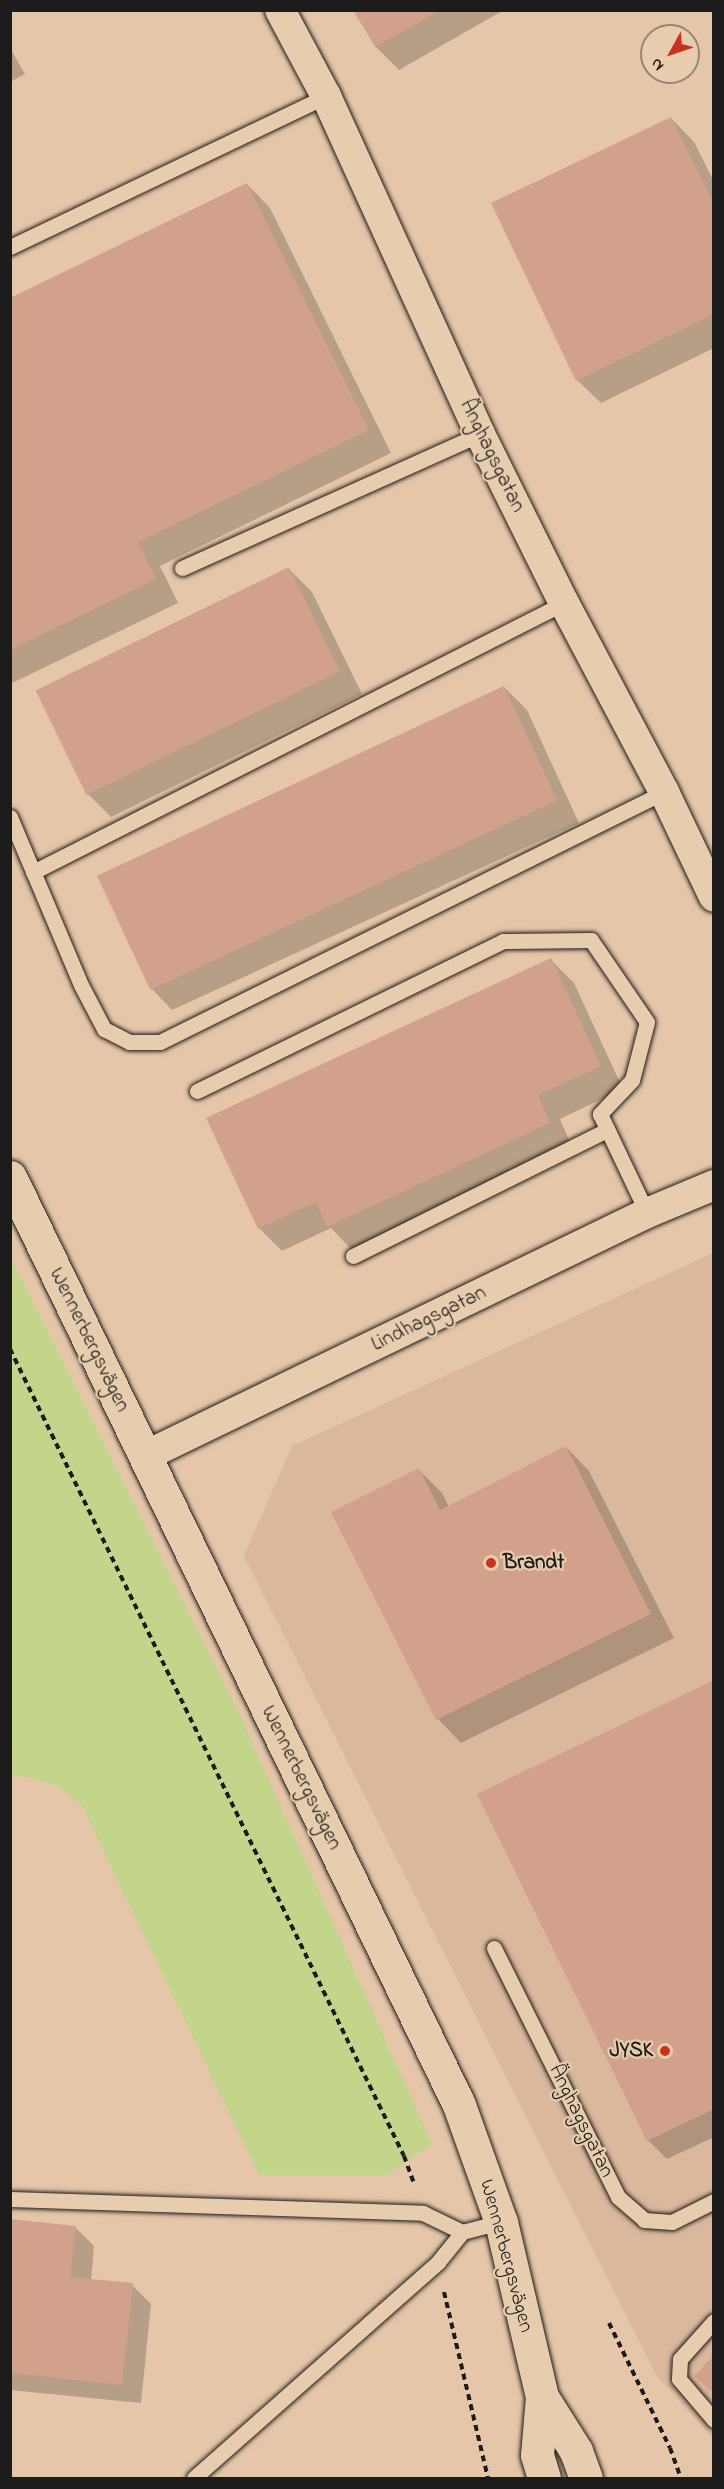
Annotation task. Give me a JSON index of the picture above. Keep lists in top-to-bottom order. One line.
{"streets":{"street":["Änghagsgatan","Lindhagsgatan","Wennerbergsvägen"]},"crossings":[["Lindhagsgatan","Wennerbergsvägen"]],"places":["Brandt","JYSK"],"north":"bottom left"}
